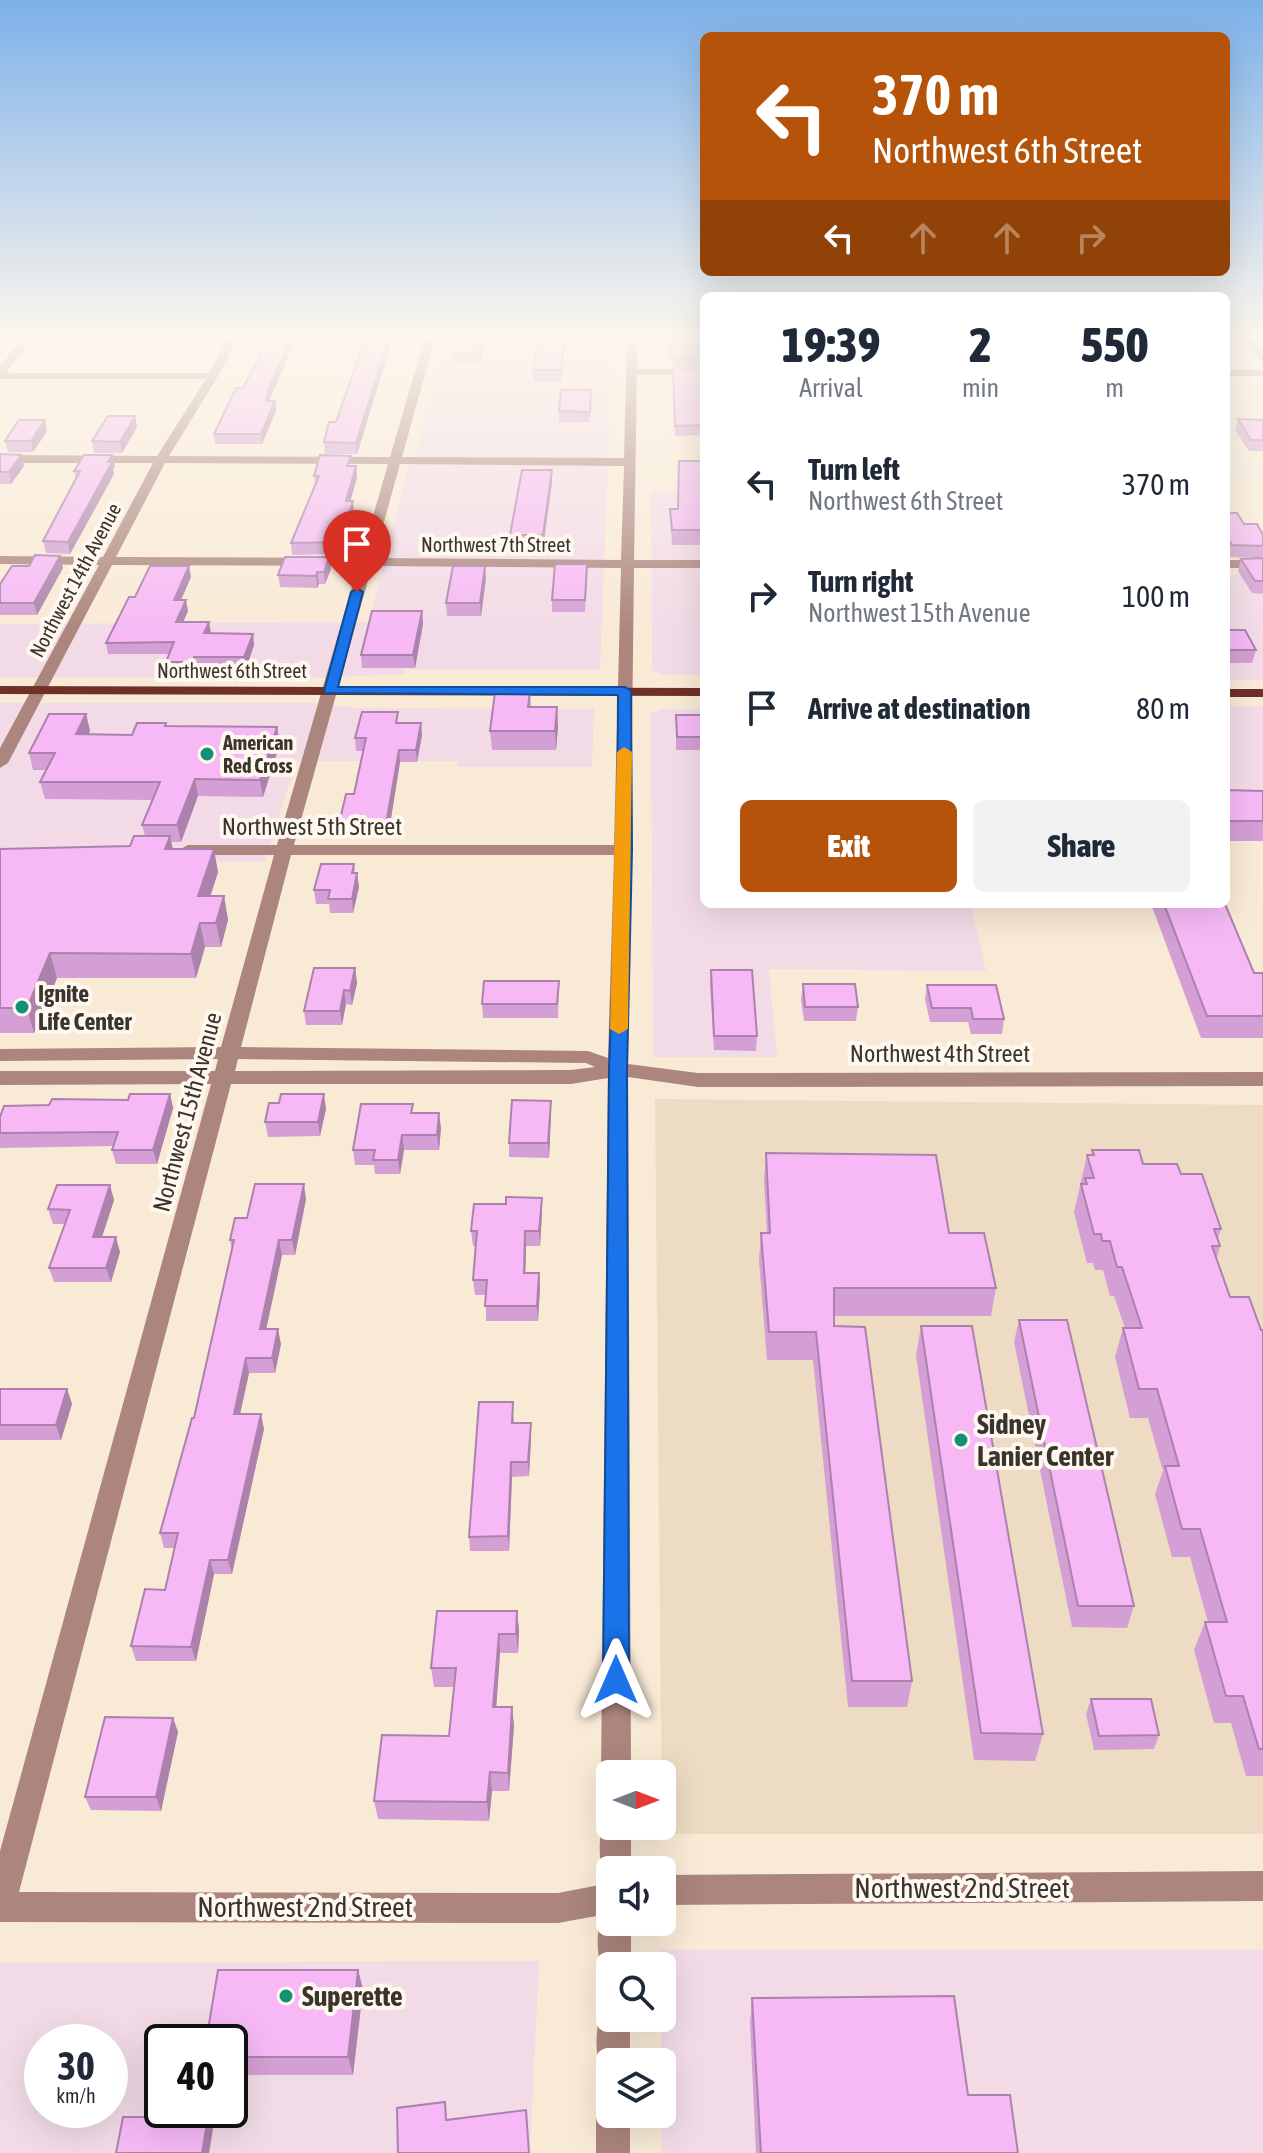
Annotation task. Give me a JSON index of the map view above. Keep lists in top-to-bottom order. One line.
{"streets":{"main road":["Northwest 6th Street"],"street":["Northwest 7th Street","Northwest 14th Avenue","Northwest 5th Street","Northwest 4th Street","Northwest 15th Avenue","Northwest 2nd Street"]},"crossings":[["Northwest 7th Street","Northwest 14th Avenue"],["Northwest 7th Street","Northwest 15th Avenue"],["Northwest 14th Avenue","Northwest 6th Street"],["Northwest 6th Street","Northwest 15th Avenue"],["Northwest 5th Street","Northwest 15th Avenue"],["Northwest 4th Street","Northwest 15th Avenue"],["Northwest 15th Avenue","Northwest 2nd Street"]],"places":["American Red Cross","Ignite Life Center","Sidney Lanier Center","Superette"],"north":"right","page":{"turn":["370 m","Northwest 6th Street"],"eta":["19:39","Arrival","2","min","550","m"],"list":[{"name":"Turn left","note":"Northwest 6th Street","value":"370 m"},{"name":"Turn right","note":"Northwest 15th Avenue","value":"100 m"},{"name":"Arrive at destination","value":"80 m"}],"buttons":["Exit","Share"],"speed":"30 km/h","limit":"40"}}
